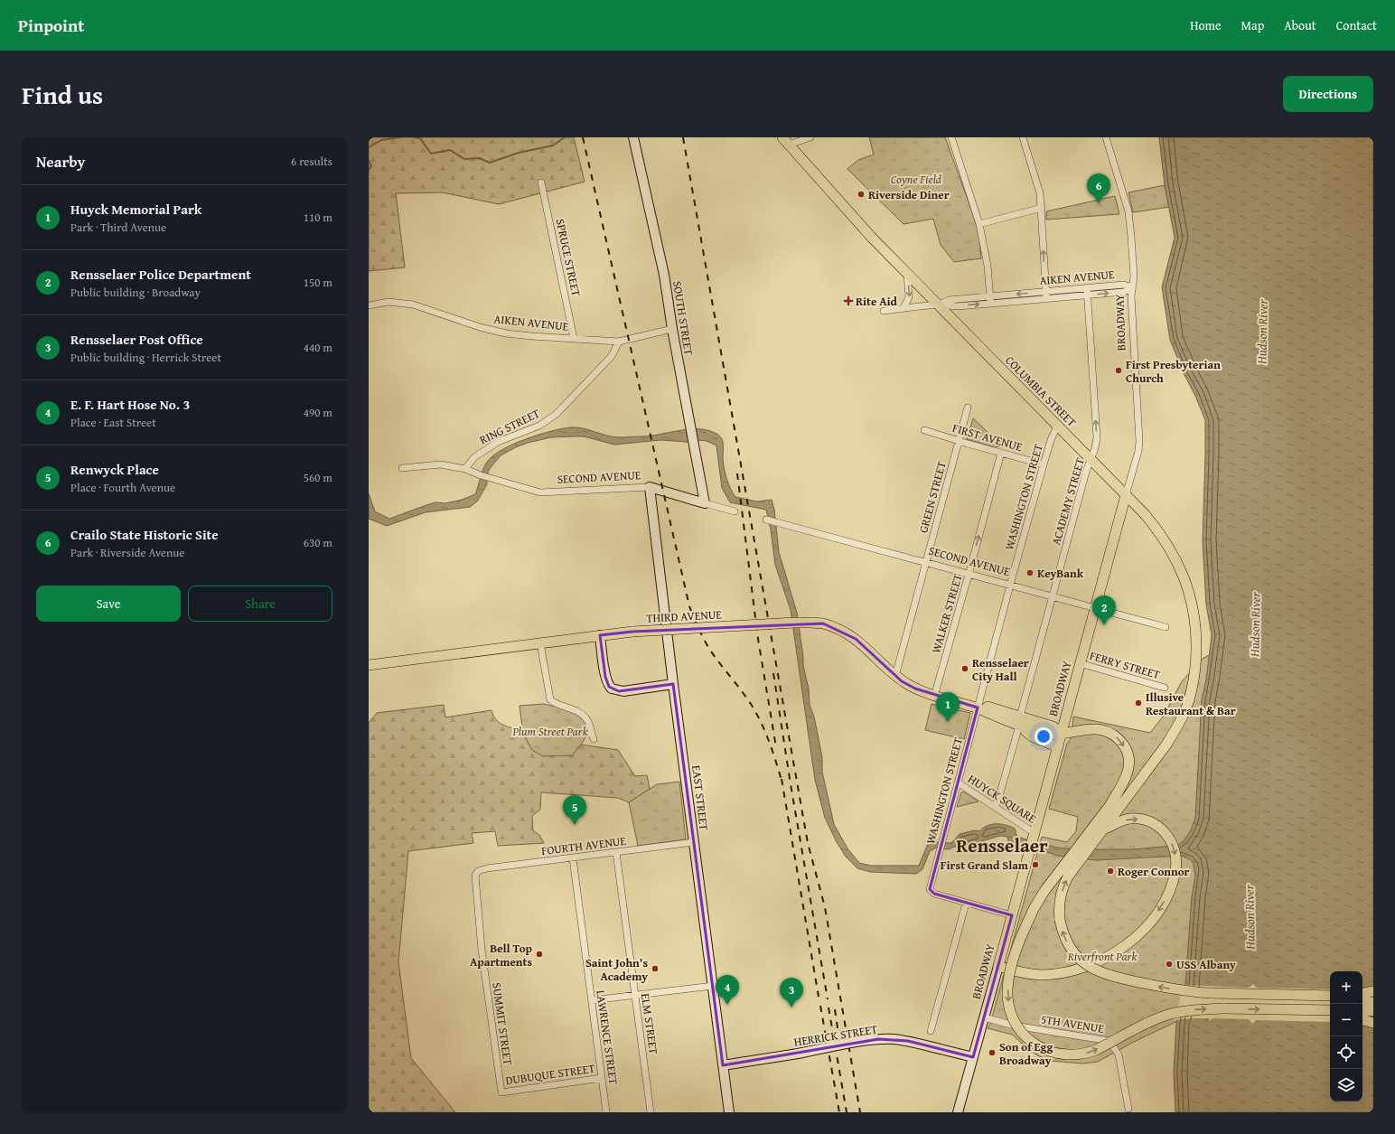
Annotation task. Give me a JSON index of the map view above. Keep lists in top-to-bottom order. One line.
{"streets":{"main road":["BROADWAY","COLUMBIA STREET","THIRD AVENUE"],"street":["SPRUCE STREET","AIKEN AVENUE","SOUTH STREET","RING STREET","FIRST AVENUE","SECOND AVENUE","GREEN STREET","WASHINGTON STREET","ACADEMY STREET","WALKER STREET","FERRY STREET","EAST STREET","HUYCK SQUARE","FOURTH AVENUE","SUMMIT STREET","ELM STREET","5TH AVENUE","HERRICK STREET","LAWRENCE STREET","DUBUQUE STREET"]},"crossings":[["SPRUCE STREET","AIKEN AVENUE"],["AIKEN AVENUE","SOUTH STREET"],["AIKEN AVENUE","BROADWAY"],["AIKEN AVENUE","COLUMBIA STREET"],["AIKEN AVENUE","RING STREET"],["AIKEN AVENUE","ACADEMY STREET"],["SOUTH STREET","SECOND AVENUE"],["BROADWAY","COLUMBIA STREET"],["BROADWAY","SECOND AVENUE"],["BROADWAY","THIRD AVENUE"],["BROADWAY","FERRY STREET"],["BROADWAY","HUYCK SQUARE"],["BROADWAY","5TH AVENUE"],["BROADWAY","HERRICK STREET"],["COLUMBIA STREET","WASHINGTON STREET"],["COLUMBIA STREET","ACADEMY STREET"],["RING STREET","SECOND AVENUE"],["FIRST AVENUE","GREEN STREET"],["FIRST AVENUE","WASHINGTON STREET"],["FIRST AVENUE","WALKER STREET"],["SECOND AVENUE","GREEN STREET"],["SECOND AVENUE","WASHINGTON STREET"],["SECOND AVENUE","ACADEMY STREET"],["SECOND AVENUE","WALKER STREET"],["SECOND AVENUE","EAST STREET"],["GREEN STREET","THIRD AVENUE"],["WASHINGTON STREET","THIRD AVENUE"],["WASHINGTON STREET","HUYCK SQUARE"],["ACADEMY STREET","THIRD AVENUE"],["ACADEMY STREET","HUYCK SQUARE"],["WALKER STREET","THIRD AVENUE"],["EAST STREET","FOURTH AVENUE"],["EAST STREET","HERRICK STREET"],["FOURTH AVENUE","SUMMIT STREET"],["FOURTH AVENUE","ELM STREET"],["FOURTH AVENUE","LAWRENCE STREET"],["SUMMIT STREET","DUBUQUE STREET"],["LAWRENCE STREET","DUBUQUE STREET"]],"one_way":["WALKER STREET"],"districts":["Rensselaer"],"water":["Hudson River"],"parks":["Coyne Field","Plum Street Park","Riverfront Park"],"places":{"other":["Riverside Diner","First Presbyterian Church","KeyBank","Rensselaer City Hall","Illusive Restaurant & Bar","First Grand Slam","Roger Connor","Bell Top Apartments","USS Albany","Saint John's Academy","Son of Egg Broadway"],"health":["Rite Aid"]},"page":{"header":"Pinpoint","nav":["Home","Map","About","Contact"],"title":"Find us","buttons":["Directions",["Save","Share"]],"heading":["Nearby","6 results"],"pins":["6","2","1","5","4","3"],"list":[{"mark":"1","name":"Huyck Memorial Park","note":"Park · Third Avenue","value":"110 m"},{"mark":"2","name":"Rensselaer Police Department","note":"Public building · Broadway","value":"150 m"},{"mark":"3","name":"Rensselaer Post Office","note":"Public building · Herrick Street","value":"440 m"},{"mark":"4","name":"E. F. Hart Hose No. 3","note":"Place · East Street","value":"490 m"},{"mark":"5","name":"Renwyck Place","note":"Place · Fourth Avenue","value":"560 m"},{"mark":"6","name":"Crailo State Historic Site","note":"Park · Riverside Avenue","value":"630 m"}],"map_buttons":["+","−"]}}
